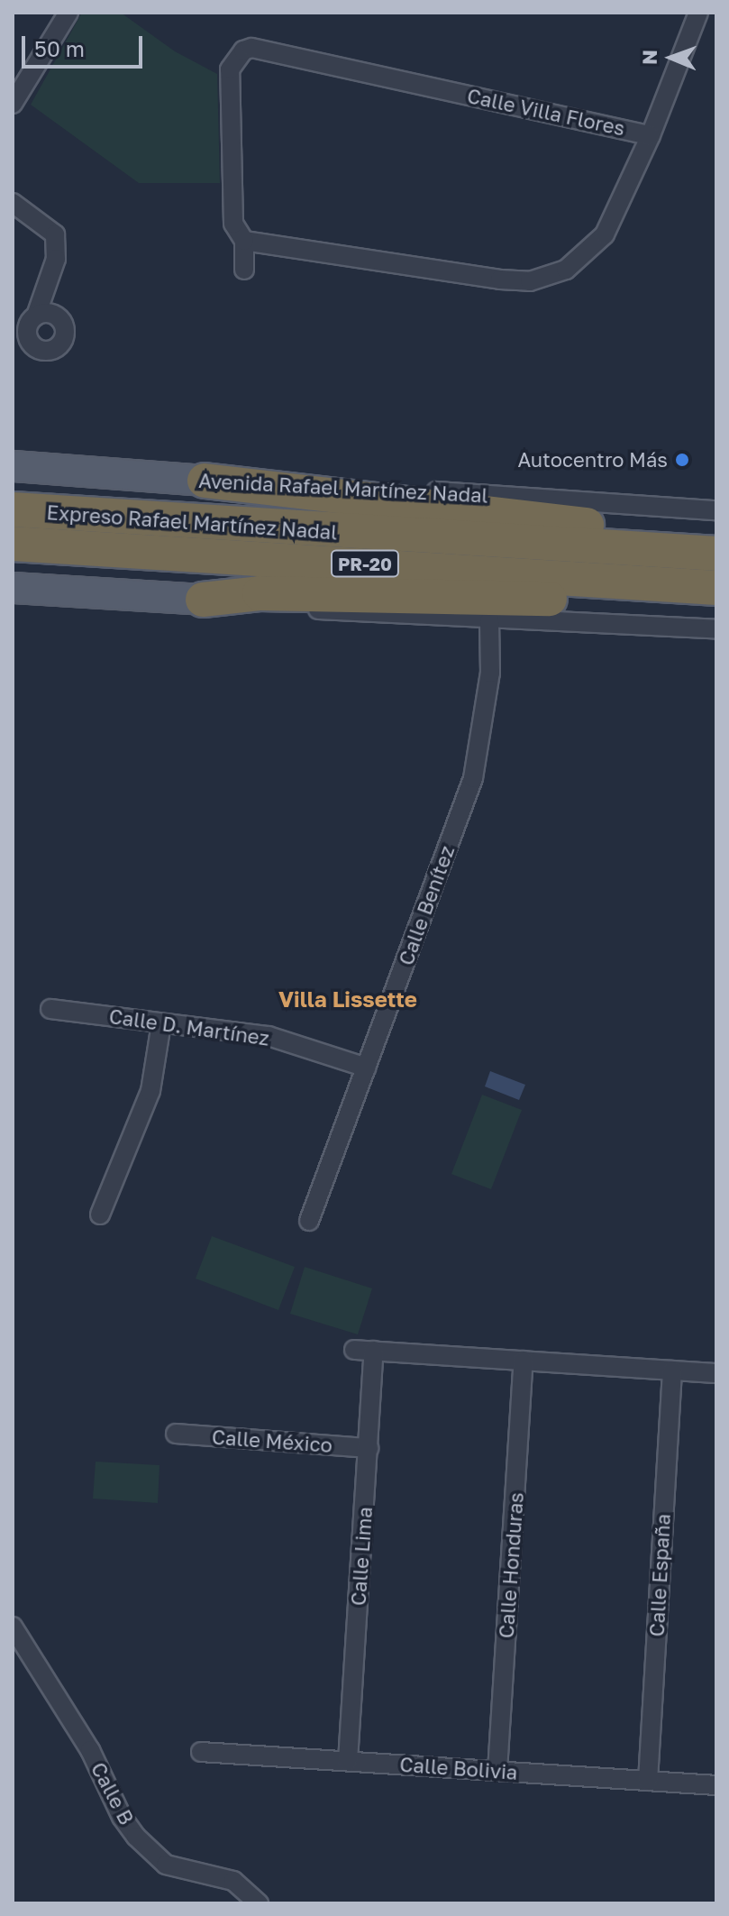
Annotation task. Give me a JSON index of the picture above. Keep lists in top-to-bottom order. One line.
{"streets":{"highway":["Expreso Rafael Martínez Nadal","PR-20"],"main road":["Avenida Rafael Martínez Nadal"],"street":["Calle Villa Flores","Calle Benítez","Calle D. Martínez","Calle México","Calle Lima","Calle Honduras","Calle España","Calle Bolivia","Calle B"]},"crossings":[["Calle Benítez","Calle D. Martínez"],["Calle México","Calle Lima"],["Calle Lima","Calle Bolivia"],["Calle Honduras","Calle Bolivia"],["Calle España","Calle Bolivia"]],"districts":["Villa Lissette"],"places":["Autocentro Más"],"scale_bar":"50 m","north":"left"}
